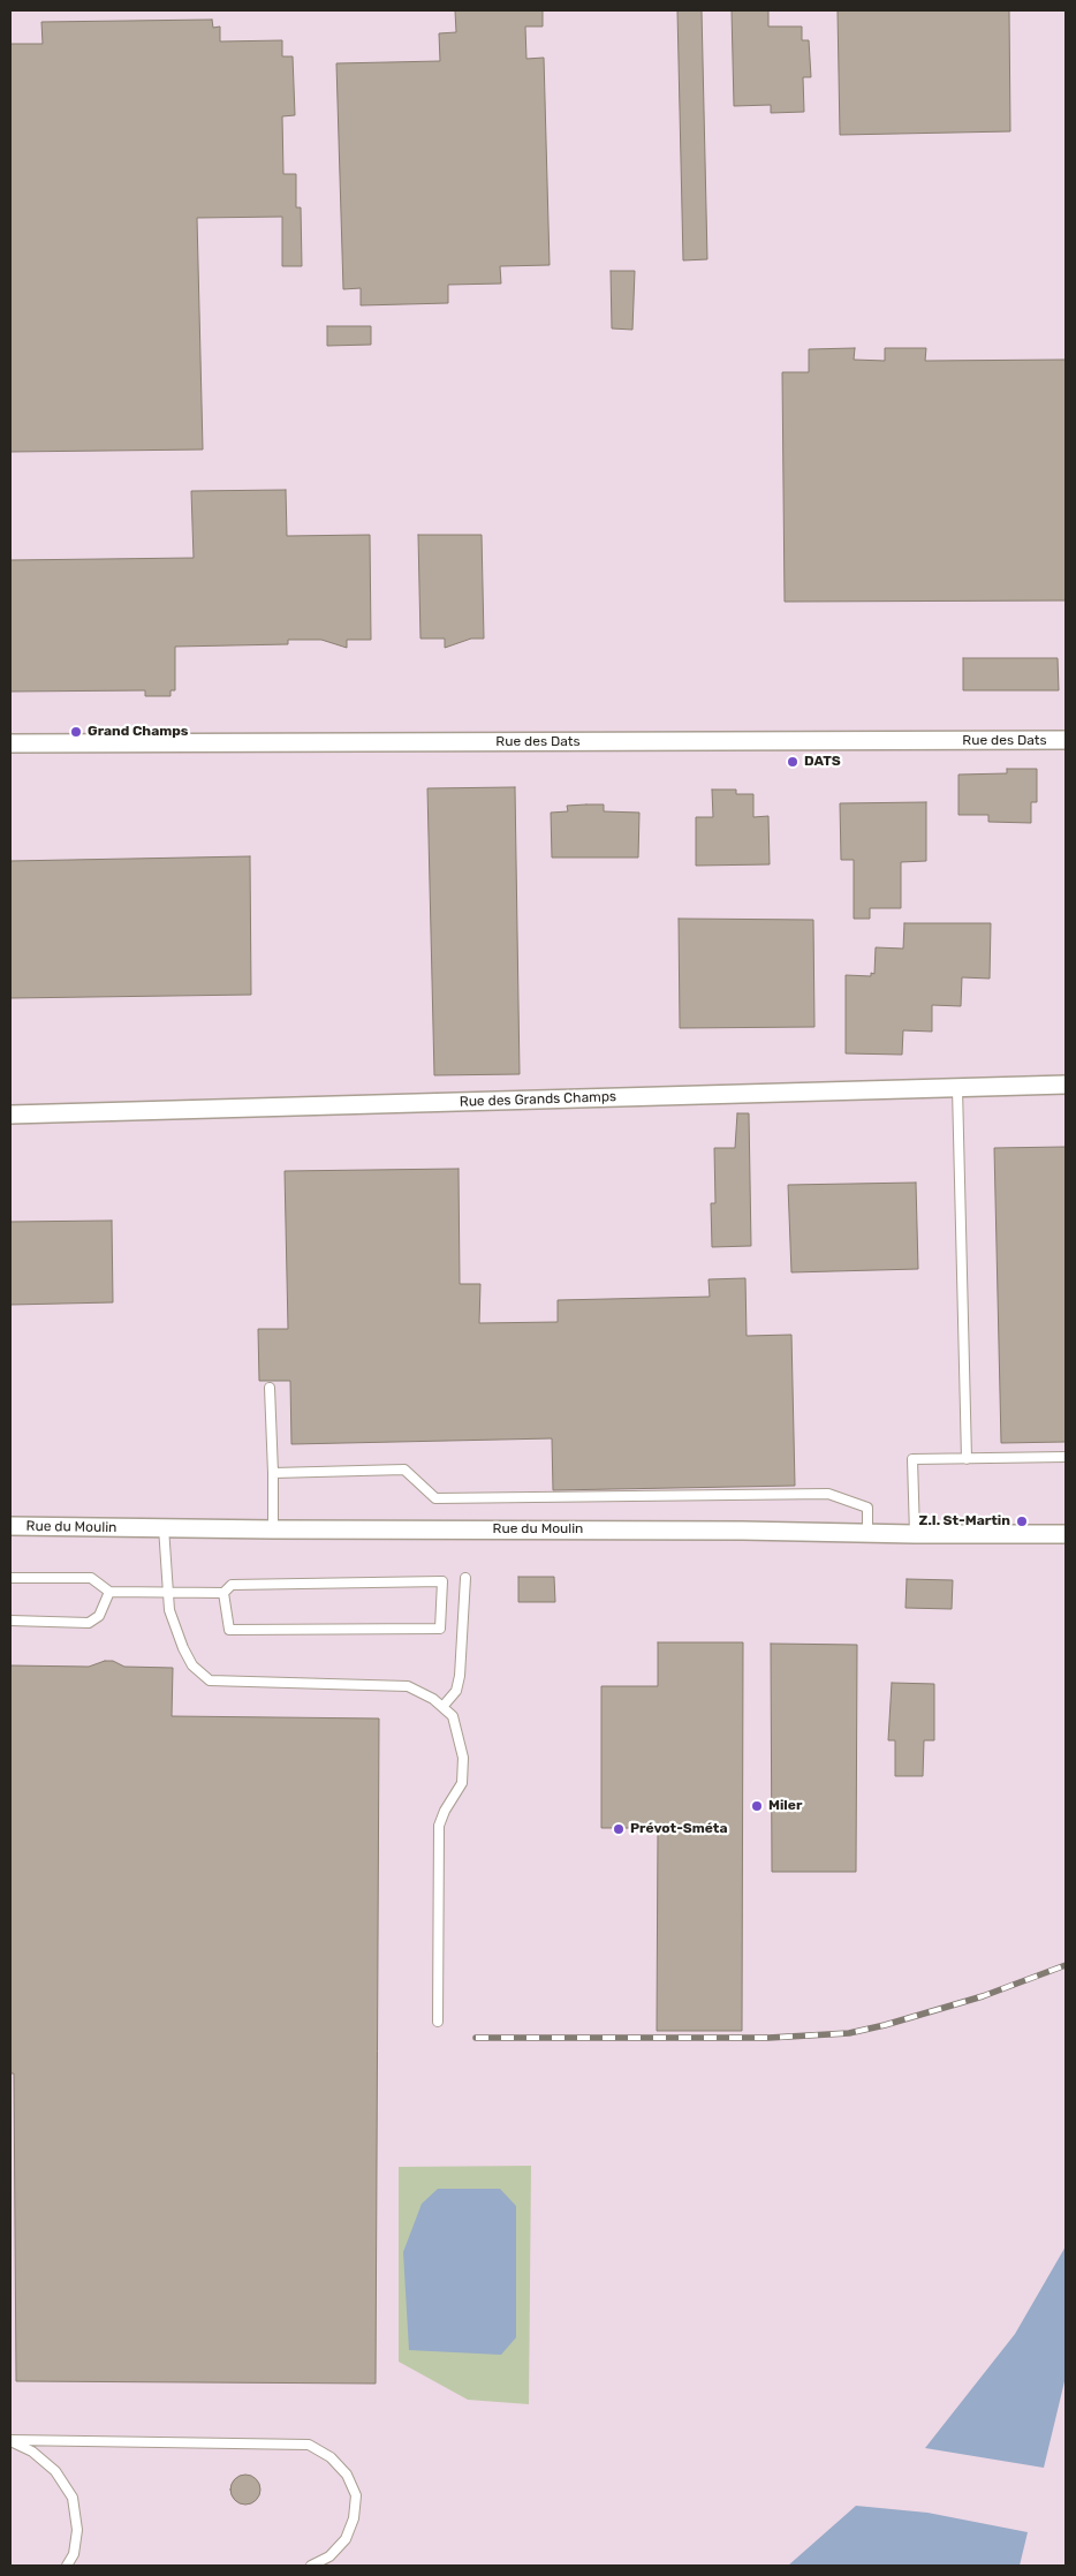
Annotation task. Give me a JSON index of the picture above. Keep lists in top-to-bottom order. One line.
{"streets":{"street":["Rue des Dats","Rue des Grands Champs","Rue du Moulin"]},"places":["Grand Champs","DATS","Z.I. St-Martin","Miler","Prévot-Sméta"]}
